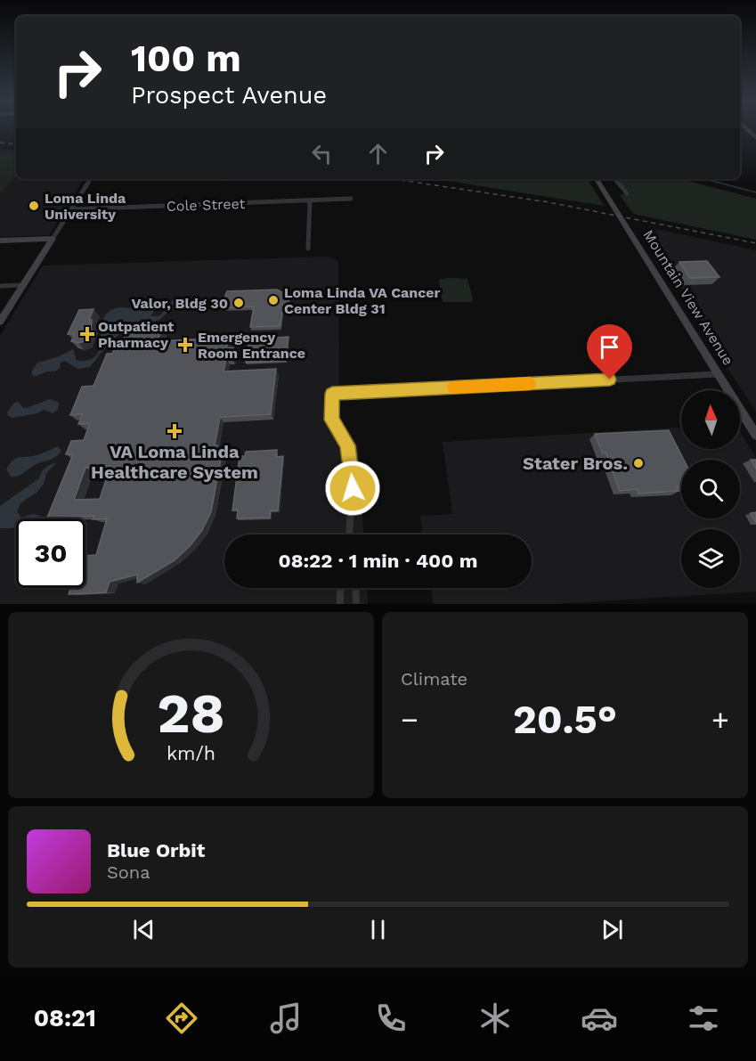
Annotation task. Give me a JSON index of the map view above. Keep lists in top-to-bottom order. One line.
{"streets":{"main road":["Mountain View Avenue"],"street":["Cole Street"]},"places":{"other":["Loma Linda University","Loma Linda VA Cancer Center Bldg 31","Valor, Bldg 30","Stater Bros."],"health":["Outpatient Pharmacy","Emergency Room Entrance","VA Loma Linda Healthcare System"]},"north":"top","page":{"turn":["100 m","Prospect Avenue"],"limit":"30","trip":"08:22 · 1 min · 400 m","tile":"Climate","heat":["−","20.5°","+"],"song":["Blue Orbit","Sona"],"tabs":"08:21","gauge":["28","km/h"]}}
